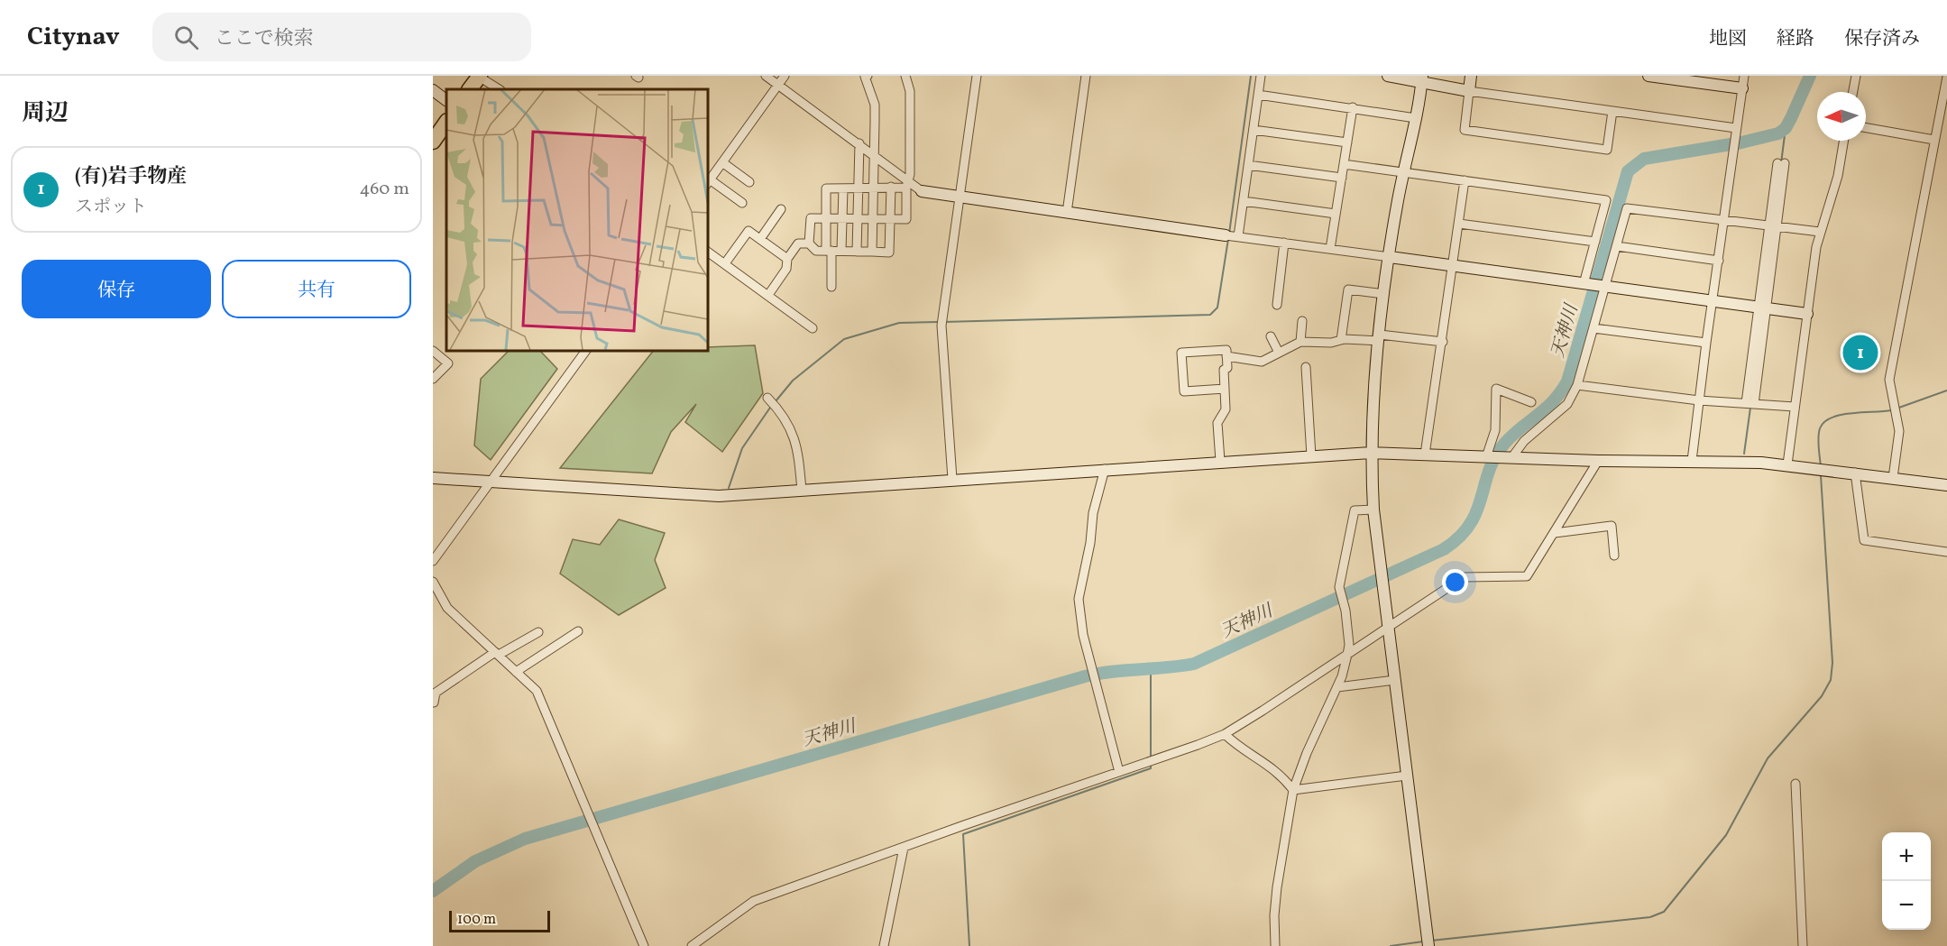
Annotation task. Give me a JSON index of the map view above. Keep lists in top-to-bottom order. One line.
{"water":["天神川"],"scale_bar":"100 m","north":"left","page":{"header":"Citynav","search":"ここで検索","nav":["地図","経路","保存済み"],"heading":"周辺","list":[{"mark":"1","name":"(有)岩手物産","note":"スポット","value":"460 m"}],"buttons":["保存","共有"],"pins":"1","map_buttons":["+","−"],"scale":"100 m"}}
